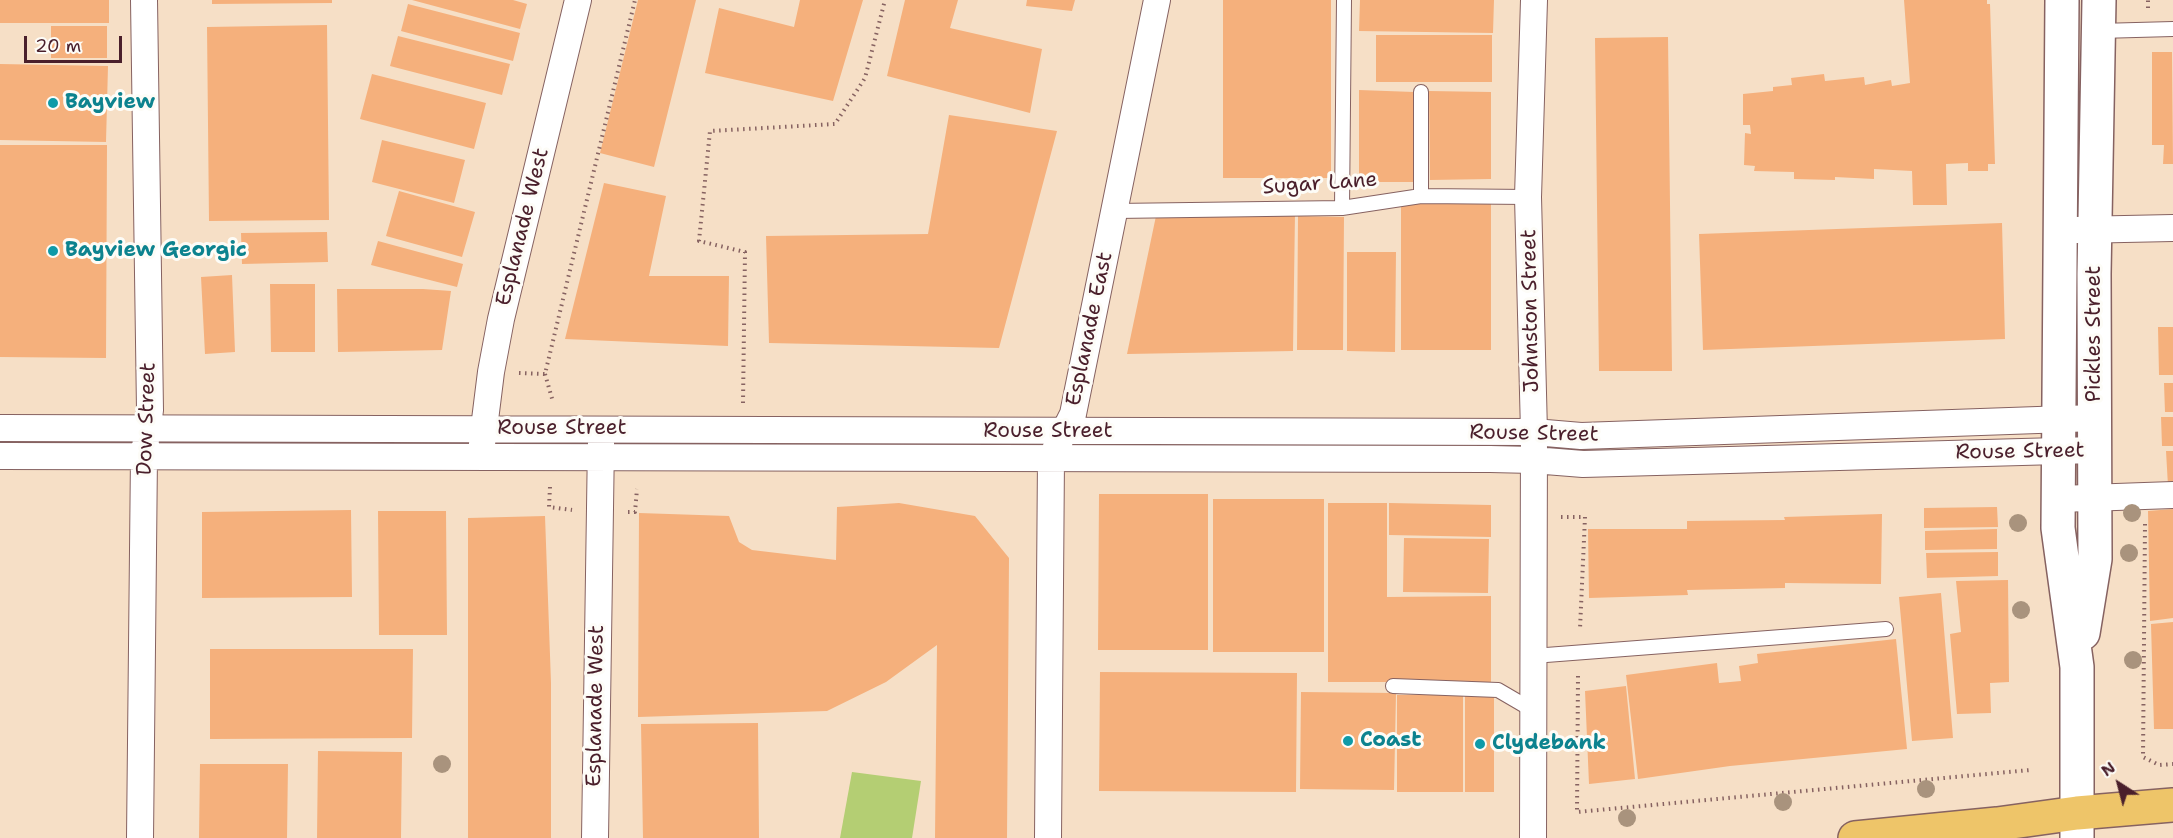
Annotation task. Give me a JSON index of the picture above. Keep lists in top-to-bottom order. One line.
{"streets":{"street":["Esplanade West","Johnston Street","Esplanade East","Pickles Street","Dow Street","Rouse Street"],"lane":["Sugar Lane"]},"crossings":[["Sugar Lane","Johnston Street"],["Sugar Lane","Esplanade East"],["Esplanade West","Rouse Street"],["Johnston Street","Rouse Street"],["Esplanade East","Rouse Street"],["Pickles Street","Rouse Street"],["Dow Street","Rouse Street"]],"places":["Bayview","Bayview Georgic","Coast","Clydebank"],"scale_bar":"20 m","north":"top left"}
